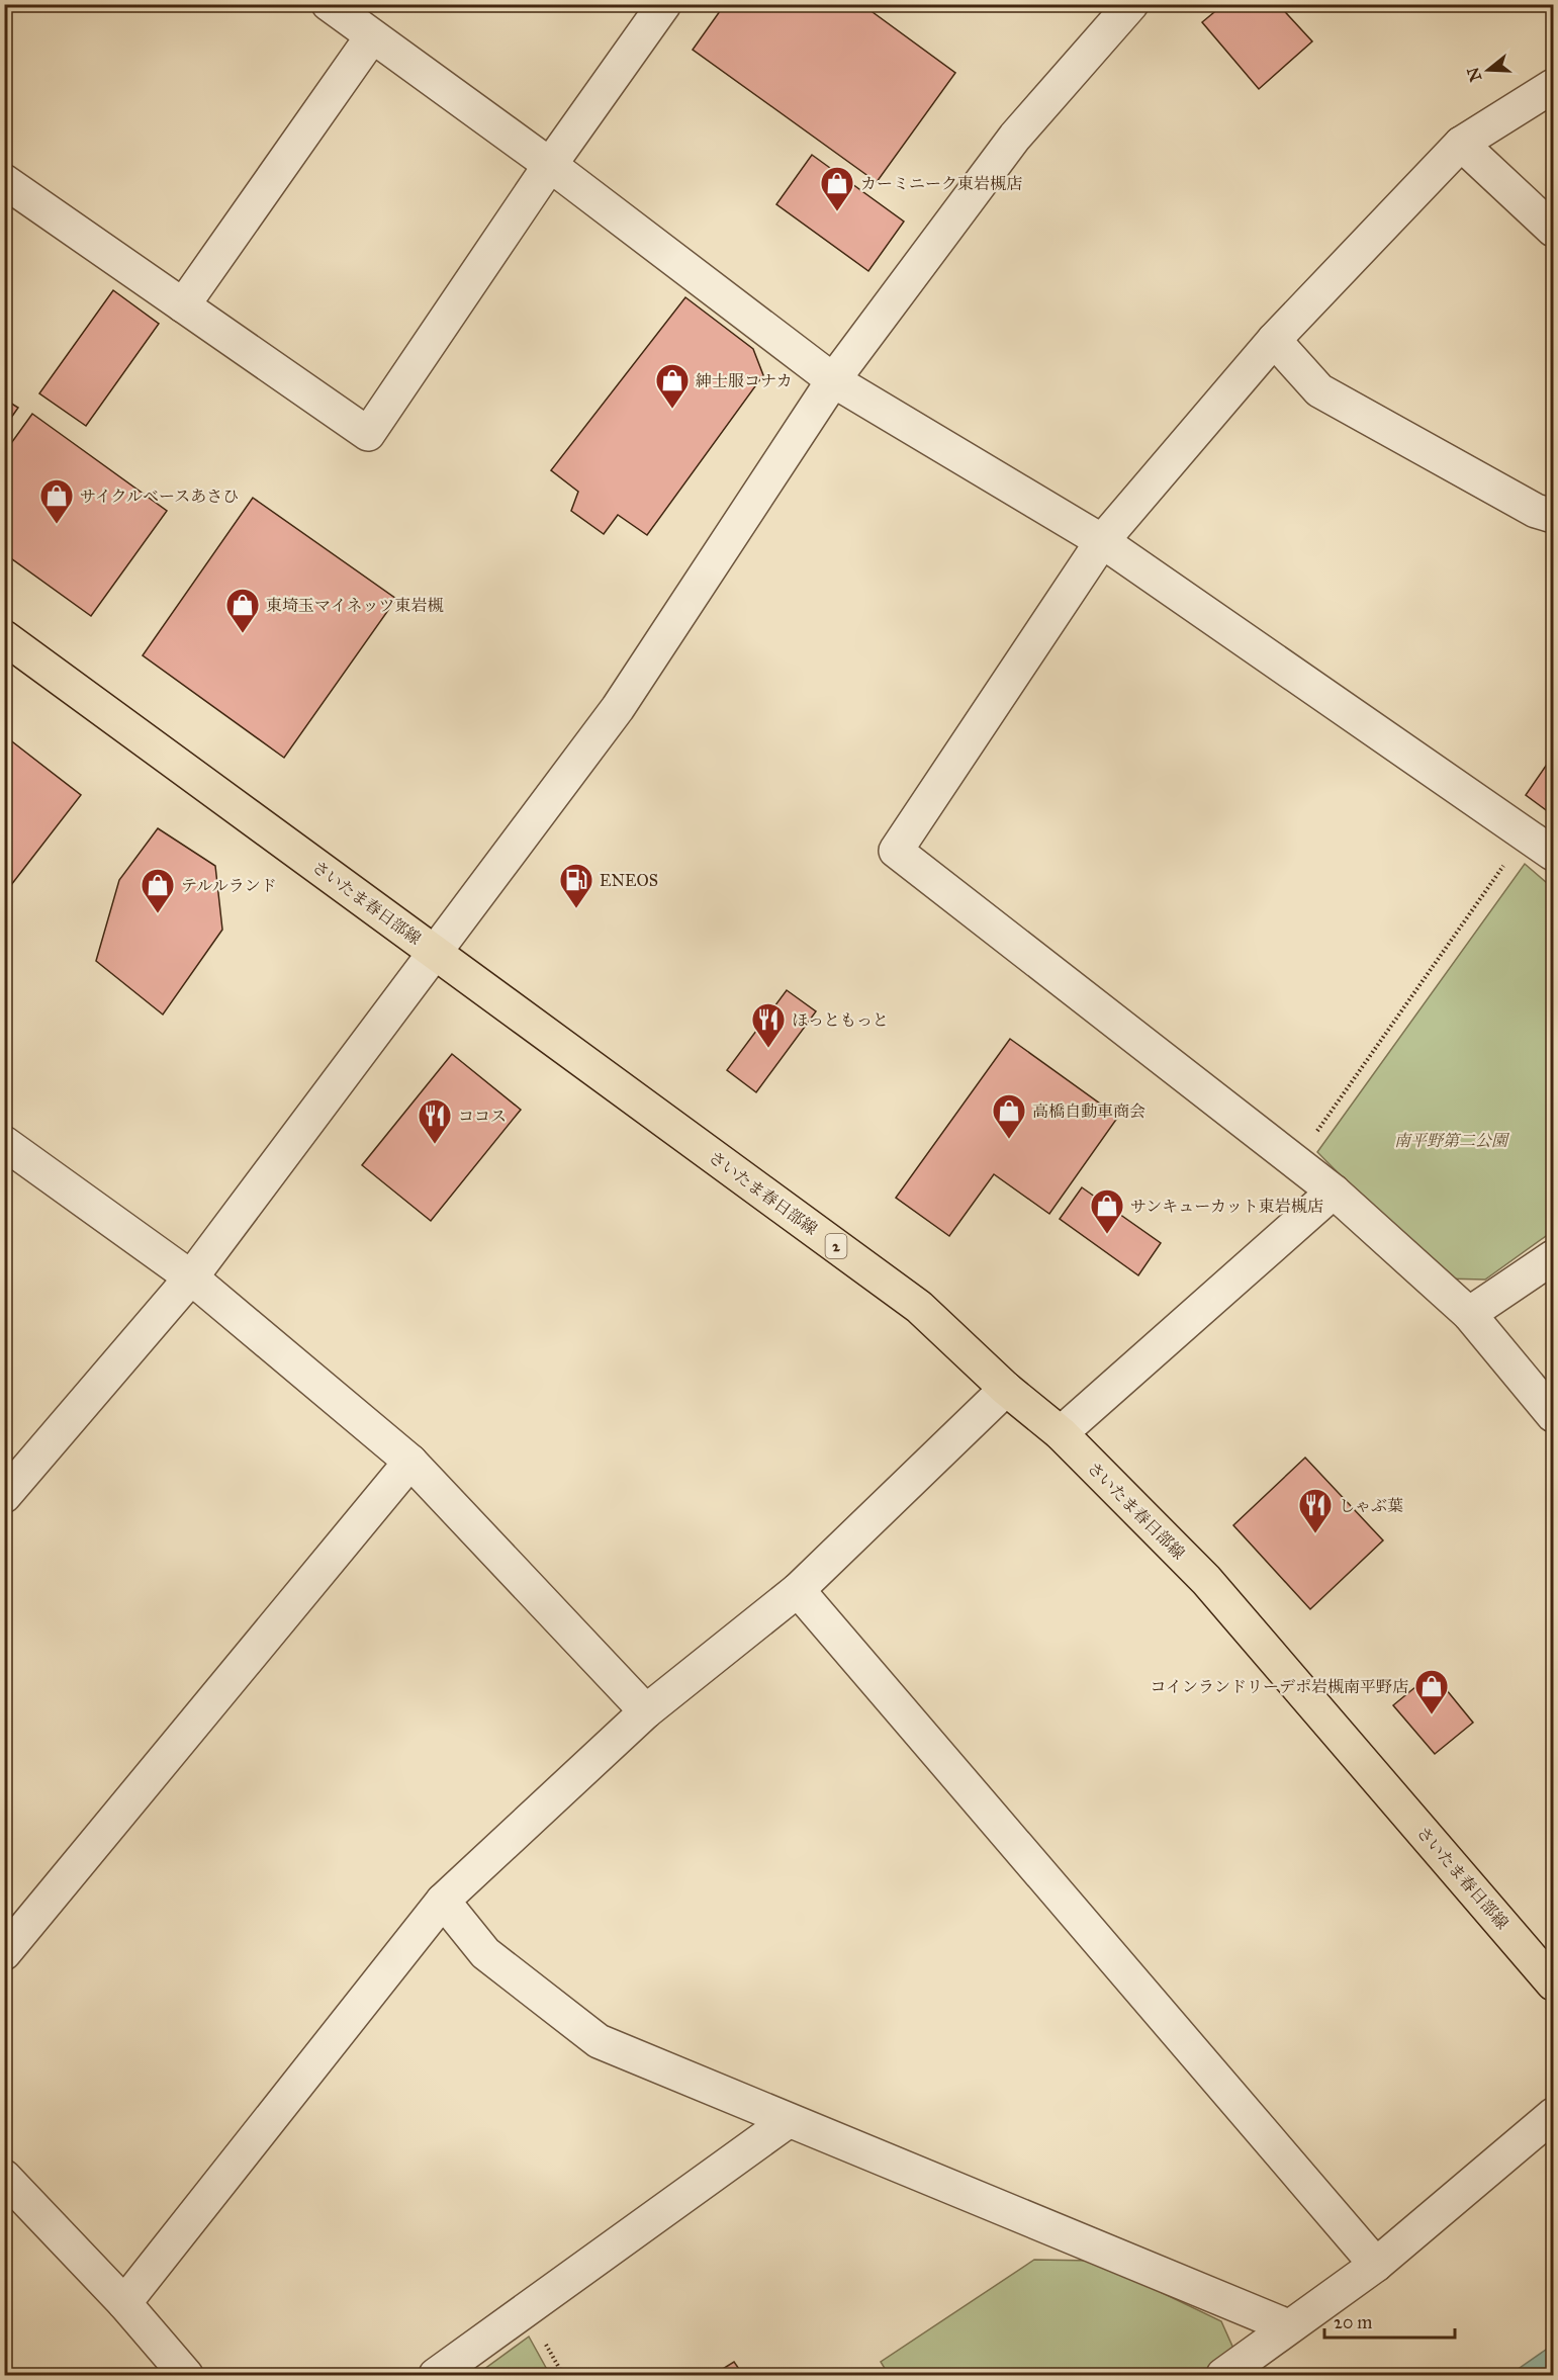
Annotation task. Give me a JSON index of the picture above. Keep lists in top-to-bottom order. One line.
{"streets":{"main road":["さいたま春日部線","2"]},"parks":["南平野第二公園"],"places":{"shop":["カーミニーク東岩槻店","紳士服コナカ","サイクルベースあさひ","東埼玉マイネッツ東岩槻","テルルランド","高橋自動車商会","サンキューカット東岩槻店","コインランドリーデポ岩槻南平野店"],"fuel station":["ENEOS"],"restaurant":["ほっともっと","ココス","しゃぶ葉"]},"scale_bar":"20 m","north":"left"}
